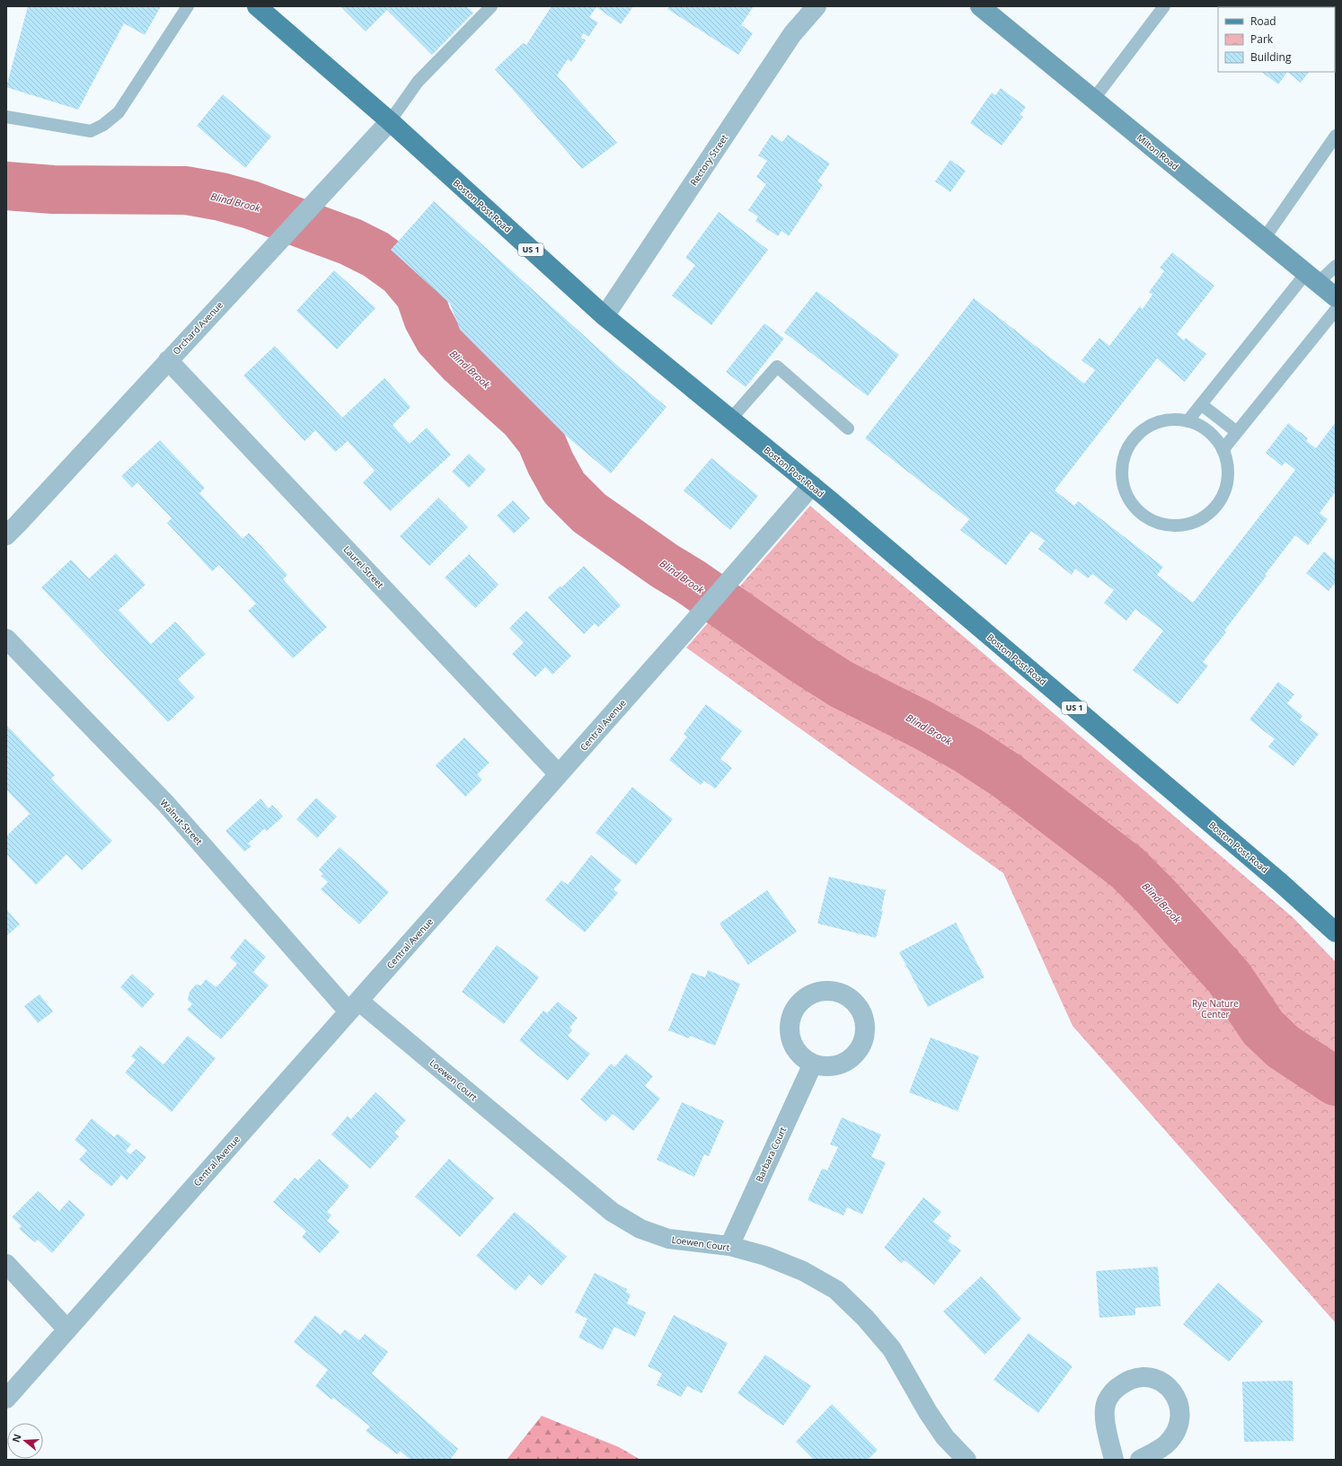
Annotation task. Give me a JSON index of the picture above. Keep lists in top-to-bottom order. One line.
{"streets":{"main road":["Boston Post Road","US 1"],"street":["Milton Road","Rectory Street","Orchard Avenue","Laurel Street","Central Avenue","Walnut Street","Loewen Court","Barbara Court"]},"crossings":[["Rectory Street","Boston Post Road"],["Boston Post Road","Orchard Avenue"],["Boston Post Road","Central Avenue"],["Orchard Avenue","Laurel Street"],["Laurel Street","Central Avenue"],["Central Avenue","Walnut Street"],["Central Avenue","Loewen Court"],["Walnut Street","Loewen Court"],["Loewen Court","Barbara Court"]],"water":["Blind Brook"],"parks":["Rye Nature Center"],"legend":["Road","Park","Building"],"north":"left"}
